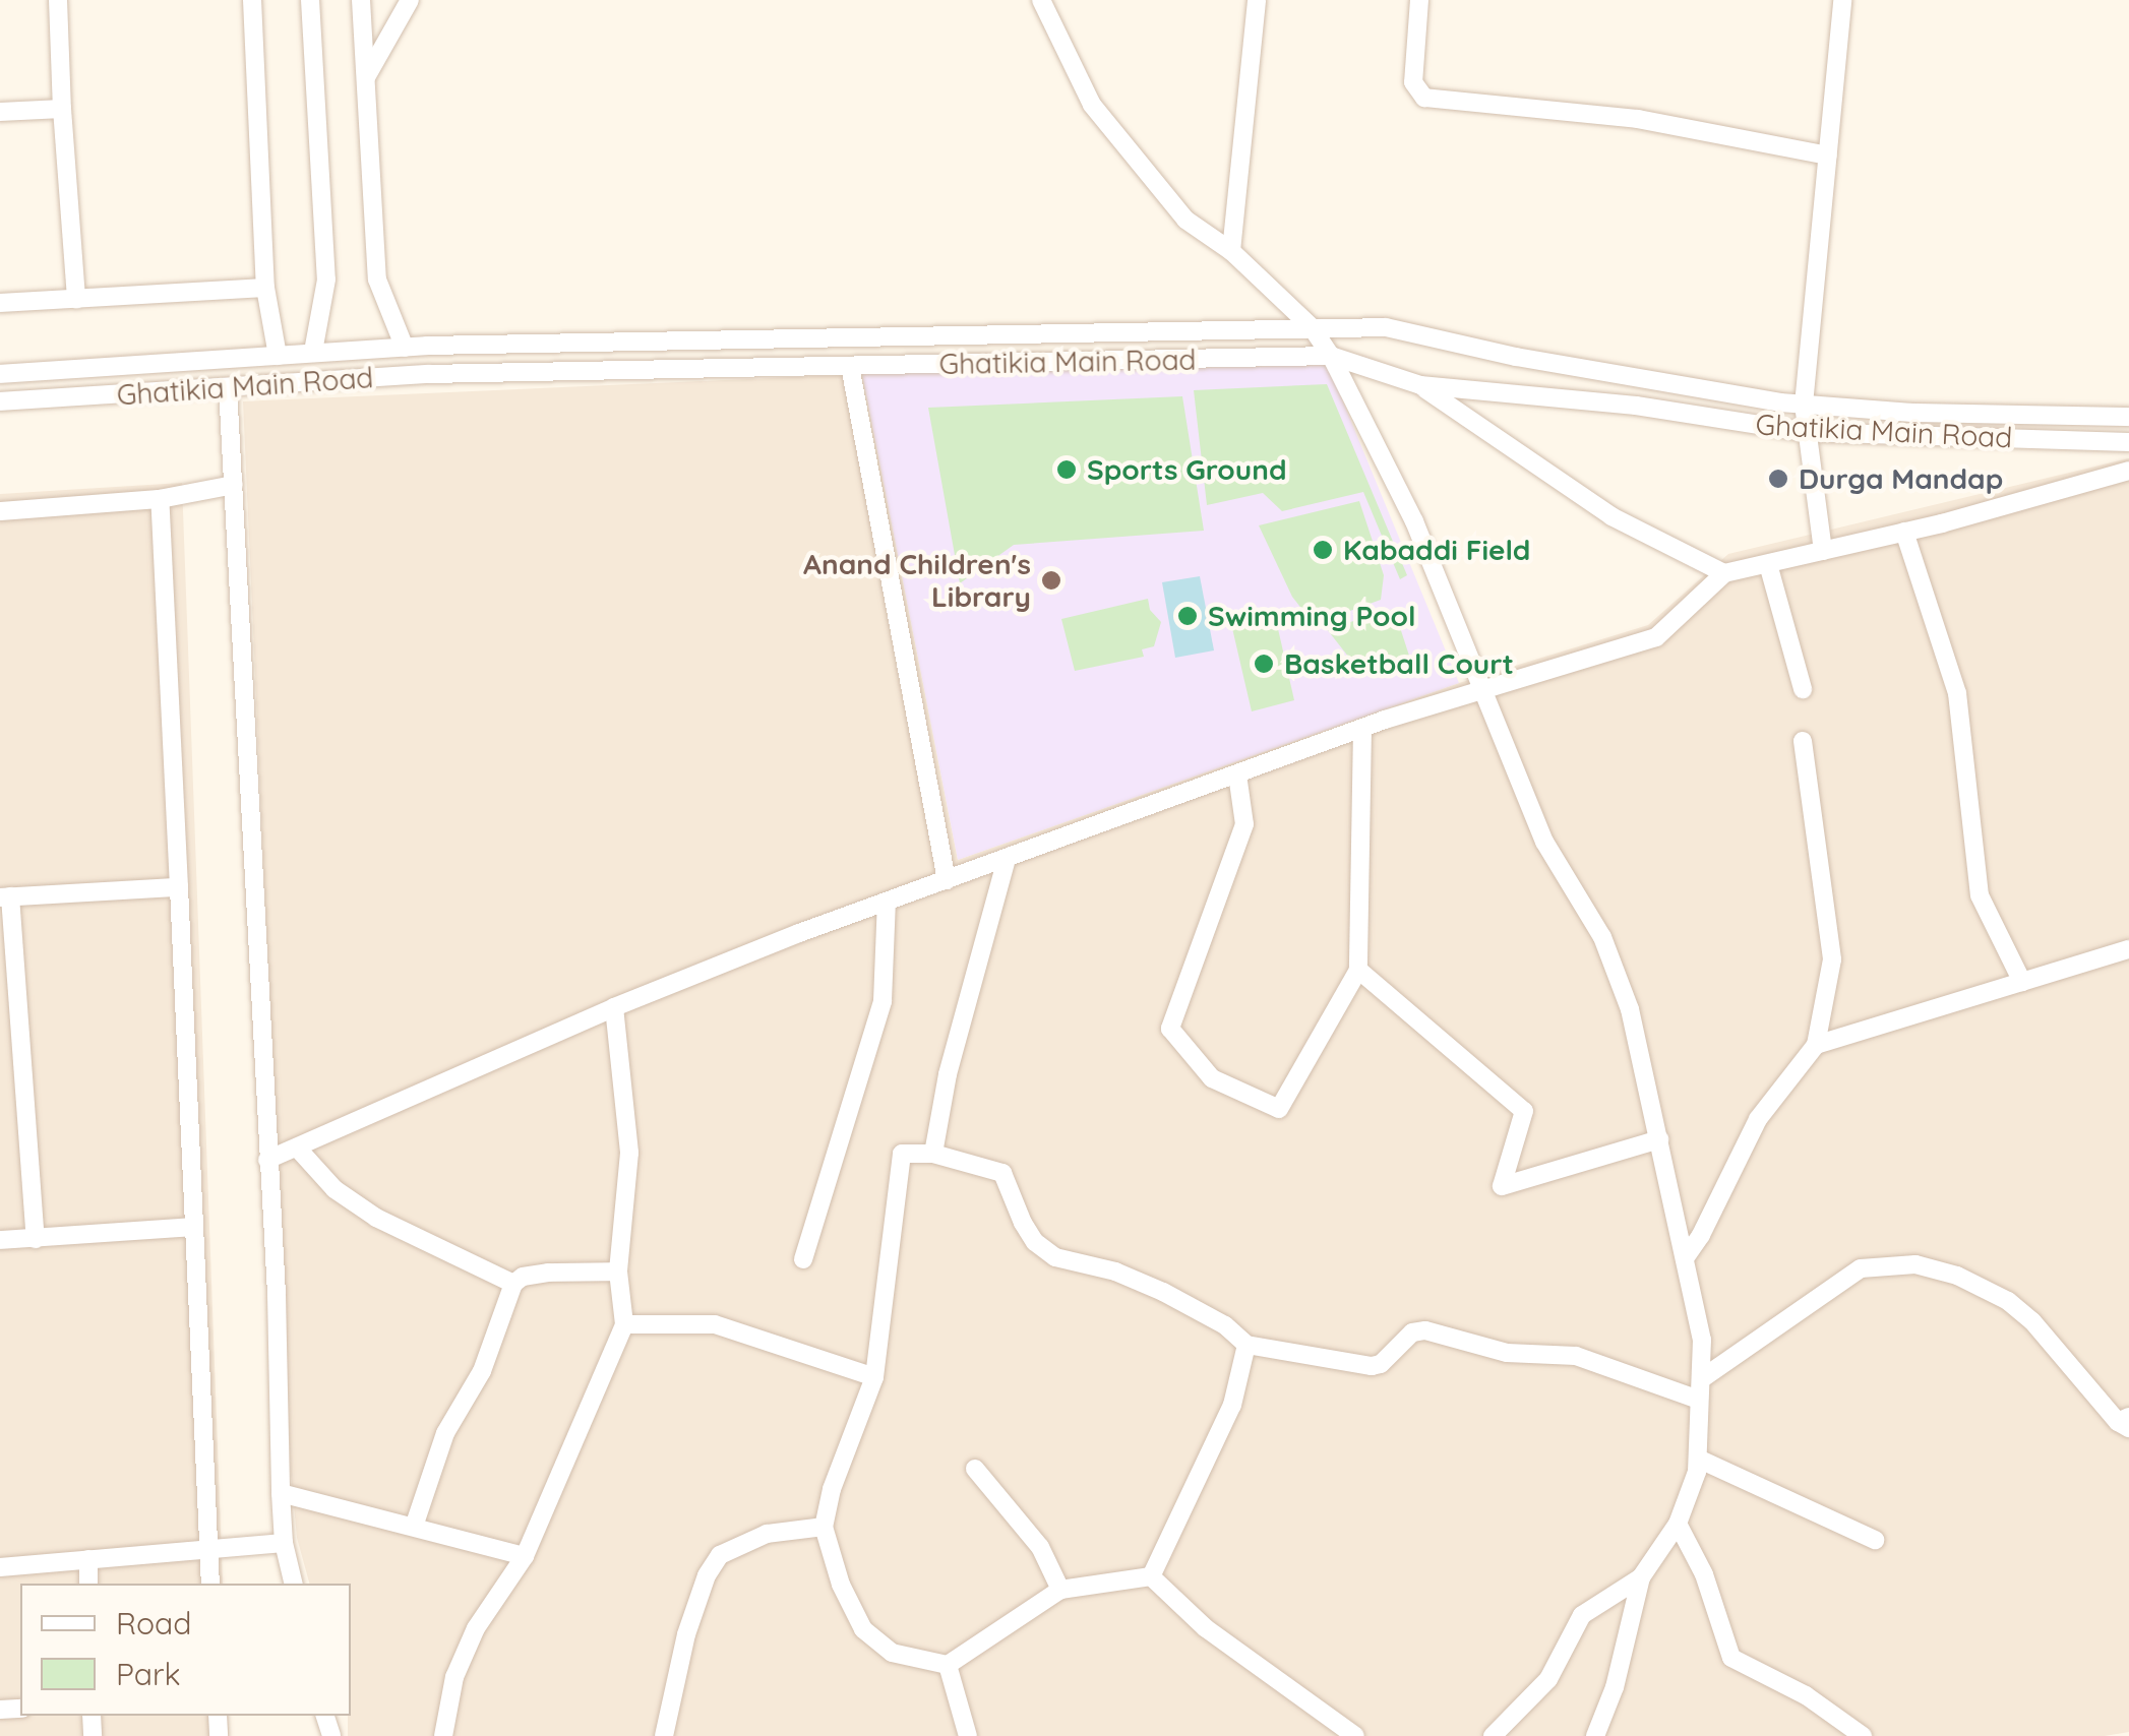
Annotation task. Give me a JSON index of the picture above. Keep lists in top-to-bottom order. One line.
{"streets":{"street":["Ghatikia Main Road"]},"places":["Sports Ground","Durga Mandap","Kabaddi Field","Anand Children's Library","Swimming Pool","Basketball Court"],"legend":["Road","Park"]}
